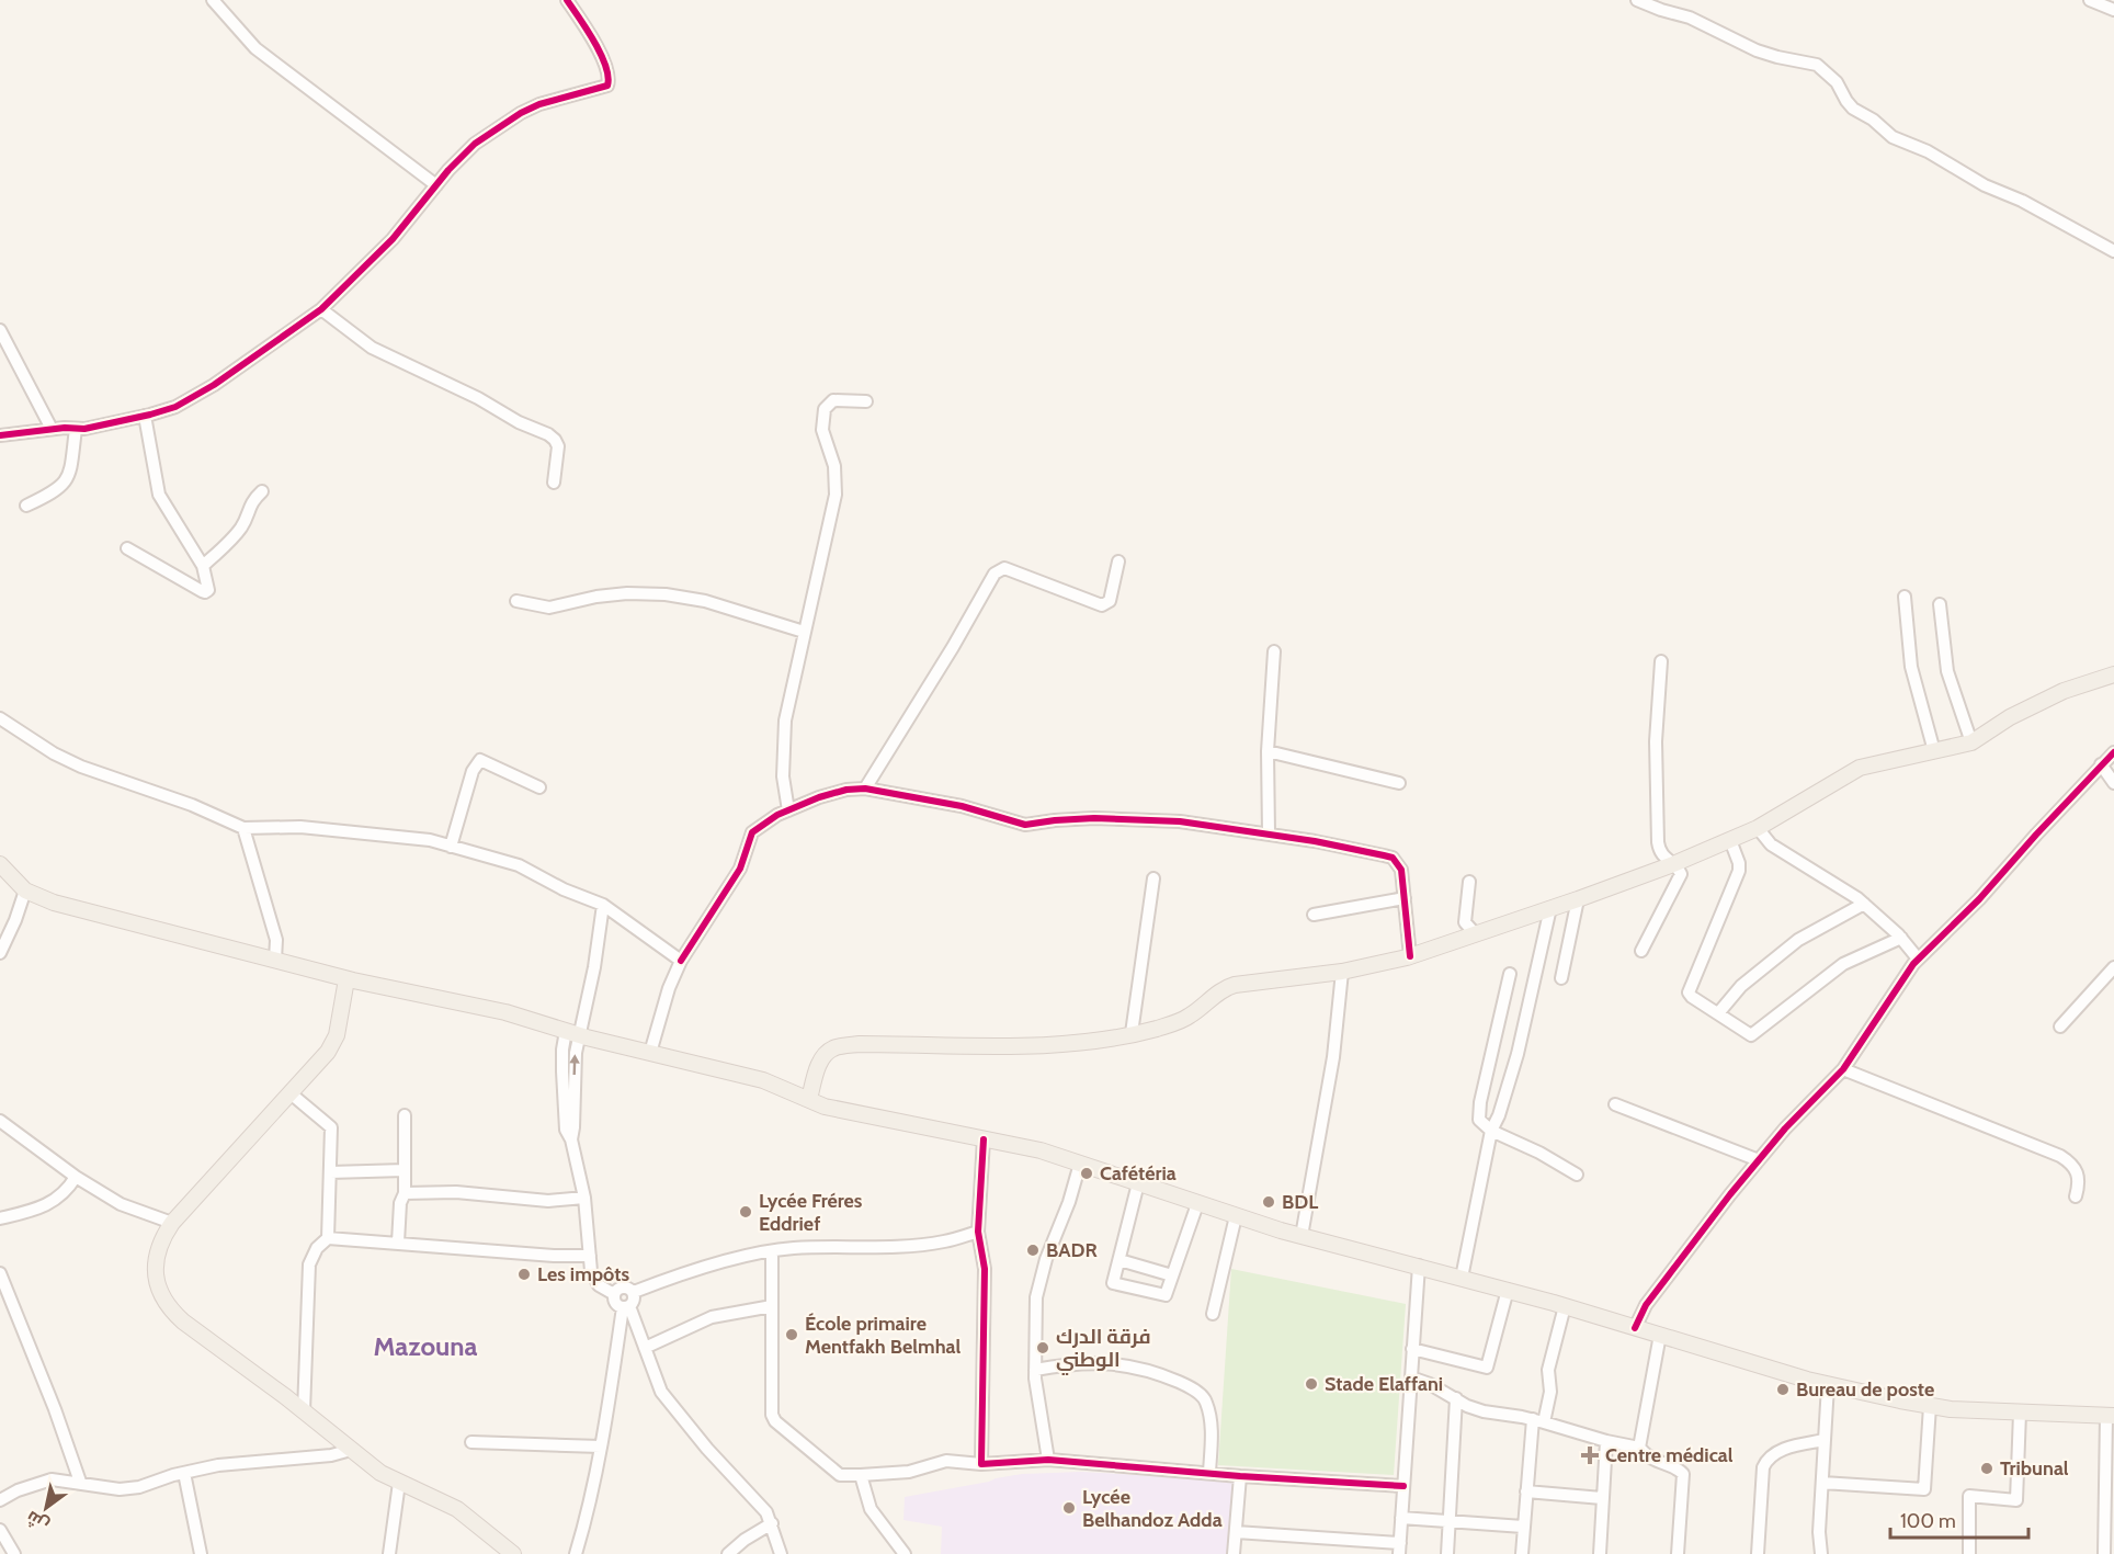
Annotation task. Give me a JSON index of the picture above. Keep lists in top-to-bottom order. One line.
{"districts":["Mazouna"],"places":{"other":["Cafétéria","BDL","Lycée Fréres Eddrief","BADR","Les impôts","École primaire Mentfakh Belmhal","فرقة الدرك الوطني","Stade Elaffani","Bureau de poste","Tribunal","Lycée Belhandoz Adda"],"health":["Centre médical"]},"scale_bar":"100 m","north":"bottom left"}
